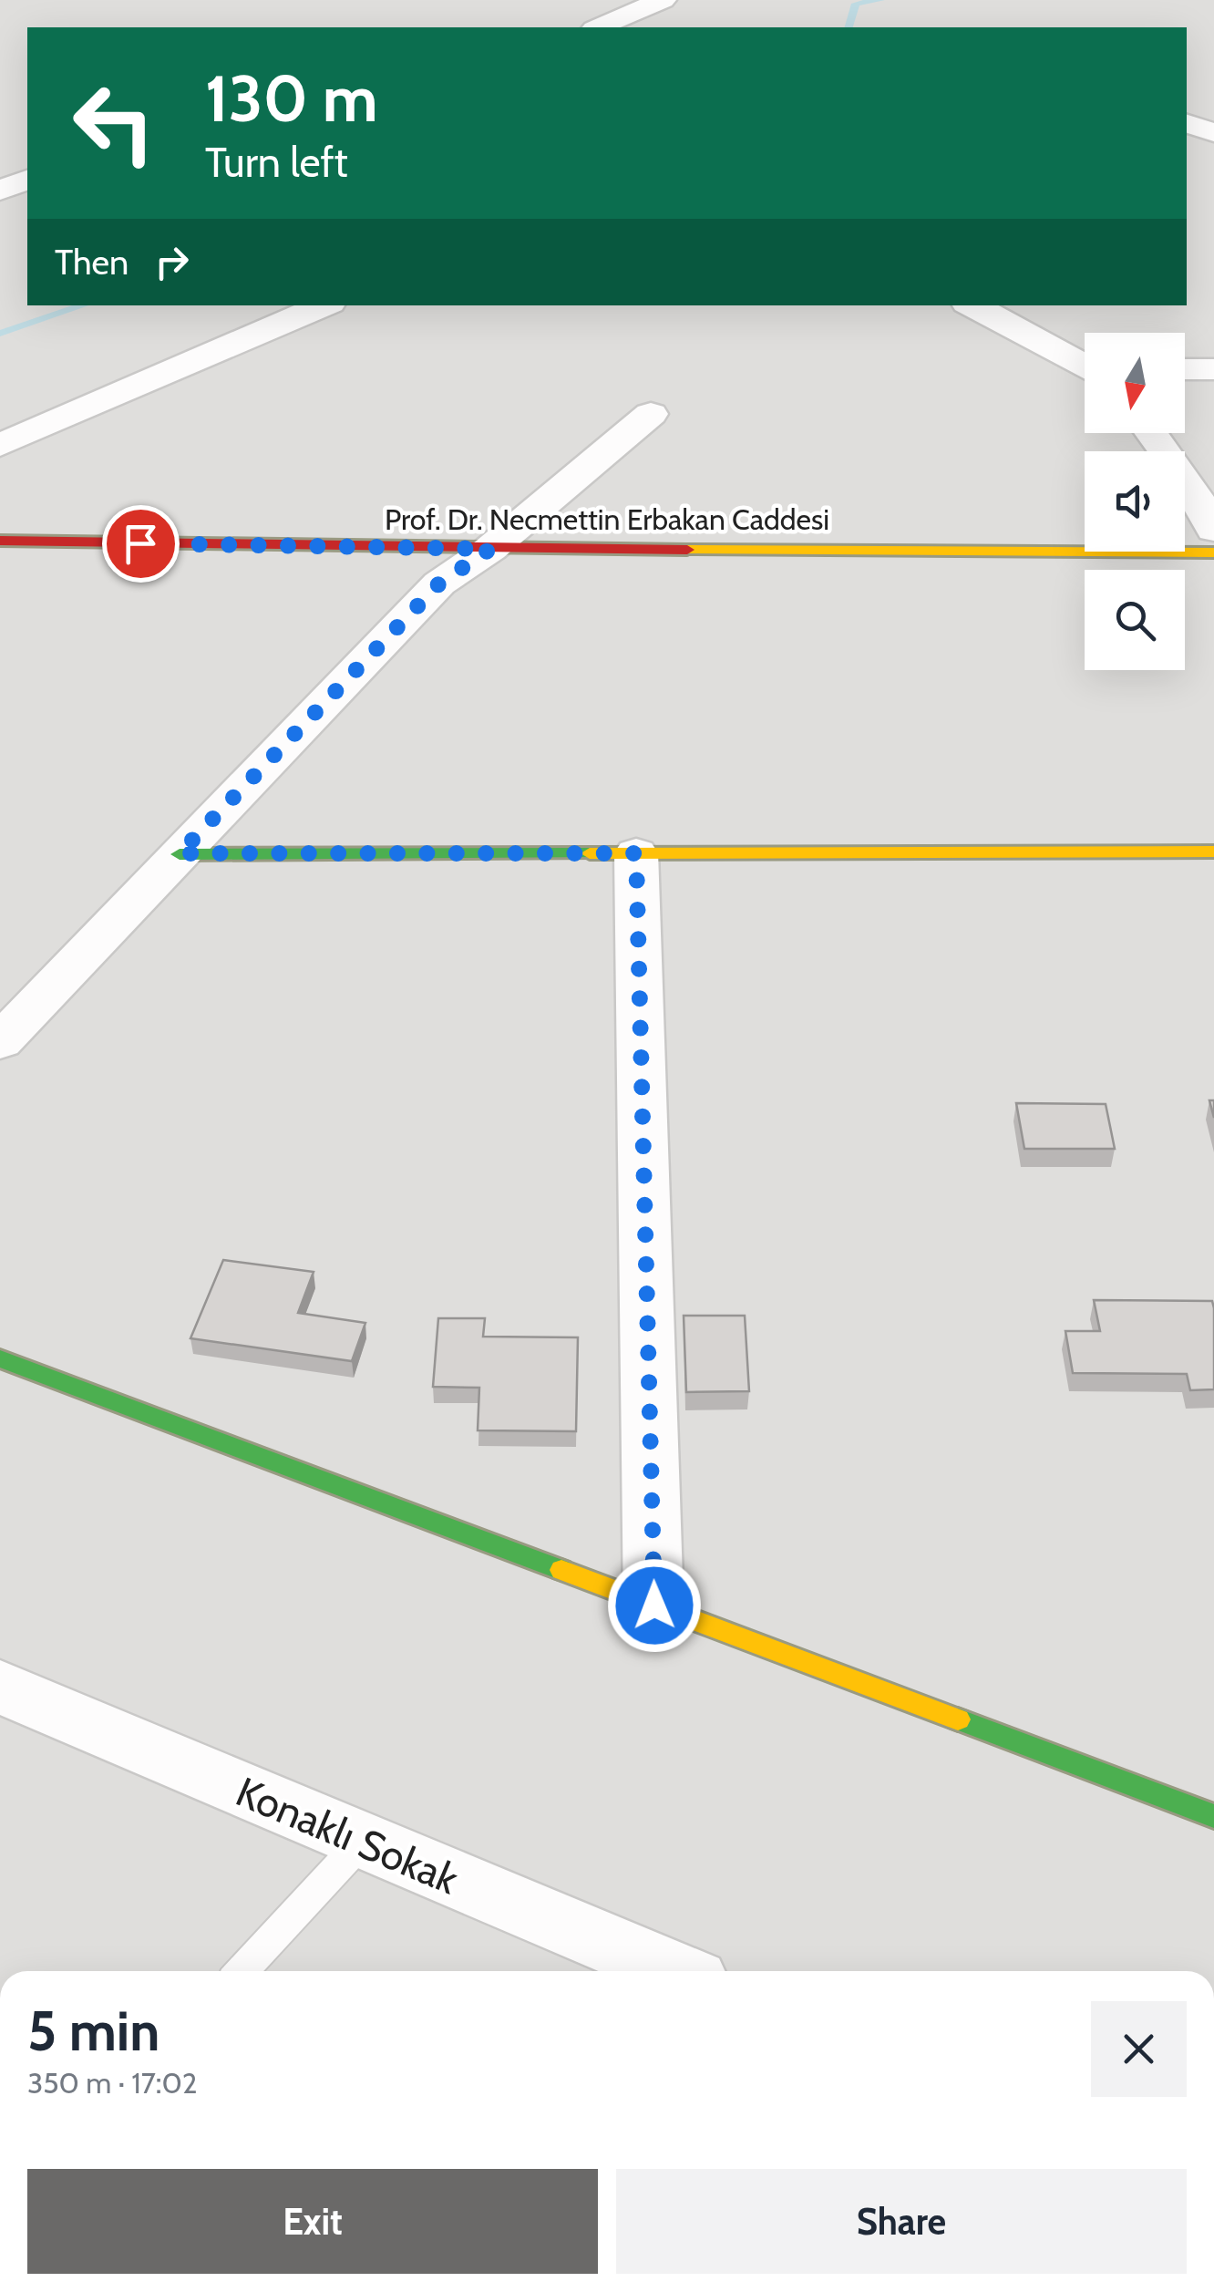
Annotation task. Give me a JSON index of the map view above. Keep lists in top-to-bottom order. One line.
{"streets":{"street":["Prof. Dr. Necmettin Erbakan Caddesi","Konaklı Sokak"]},"north":"bottom","page":{"turn":["130 m","Turn left"],"then":"Then","heading":["5 min","350 m · 17:02"],"buttons":["Exit","Share"]}}
